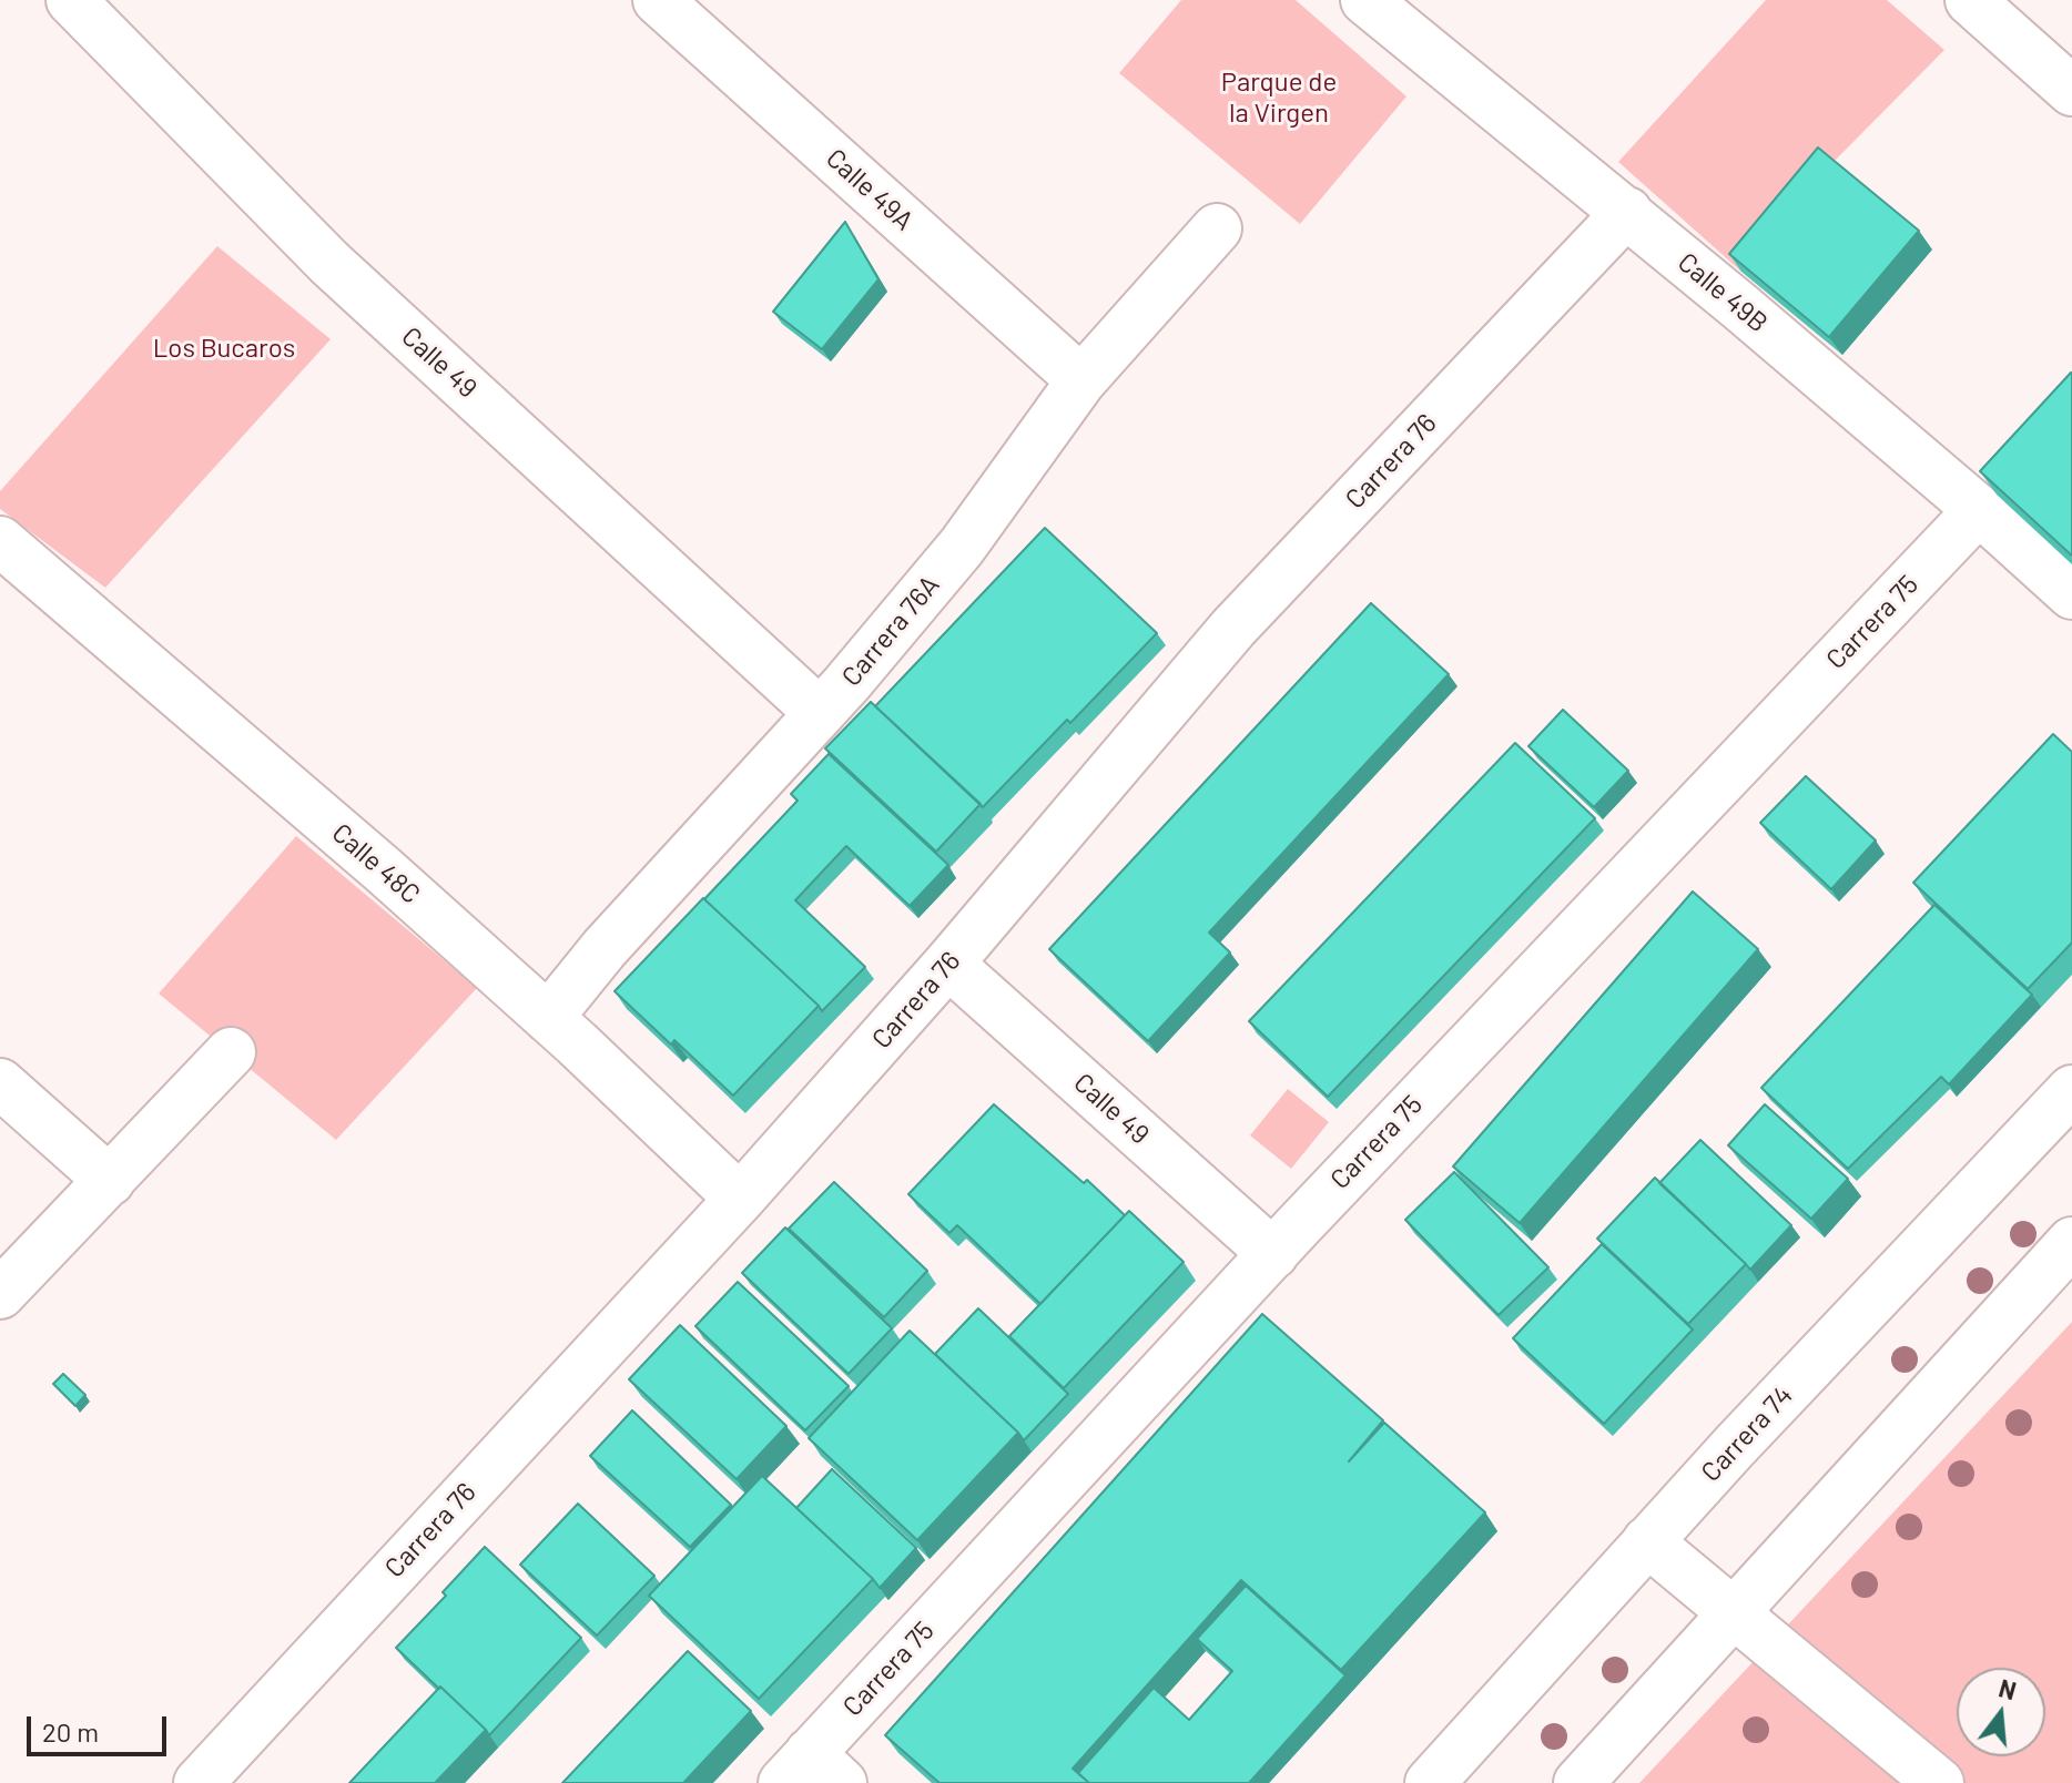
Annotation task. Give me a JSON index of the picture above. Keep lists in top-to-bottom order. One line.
{"streets":{"street":["Calle 49A","Calle 49B","Calle 49","Carrera 76","Carrera 75","Carrera 76A","Calle 48C","Carrera 74"]},"crossings":[["Calle 49A","Carrera 76A"],["Calle 49B","Carrera 76"],["Calle 49B","Carrera 75"],["Calle 49","Carrera 76"],["Calle 49","Carrera 75"],["Calle 49","Carrera 76A"],["Carrera 76","Calle 48C"],["Carrera 76A","Calle 48C"]],"parks":["Parque de la Virgen","Los Bucaros"],"scale_bar":"20 m","north":"top"}
